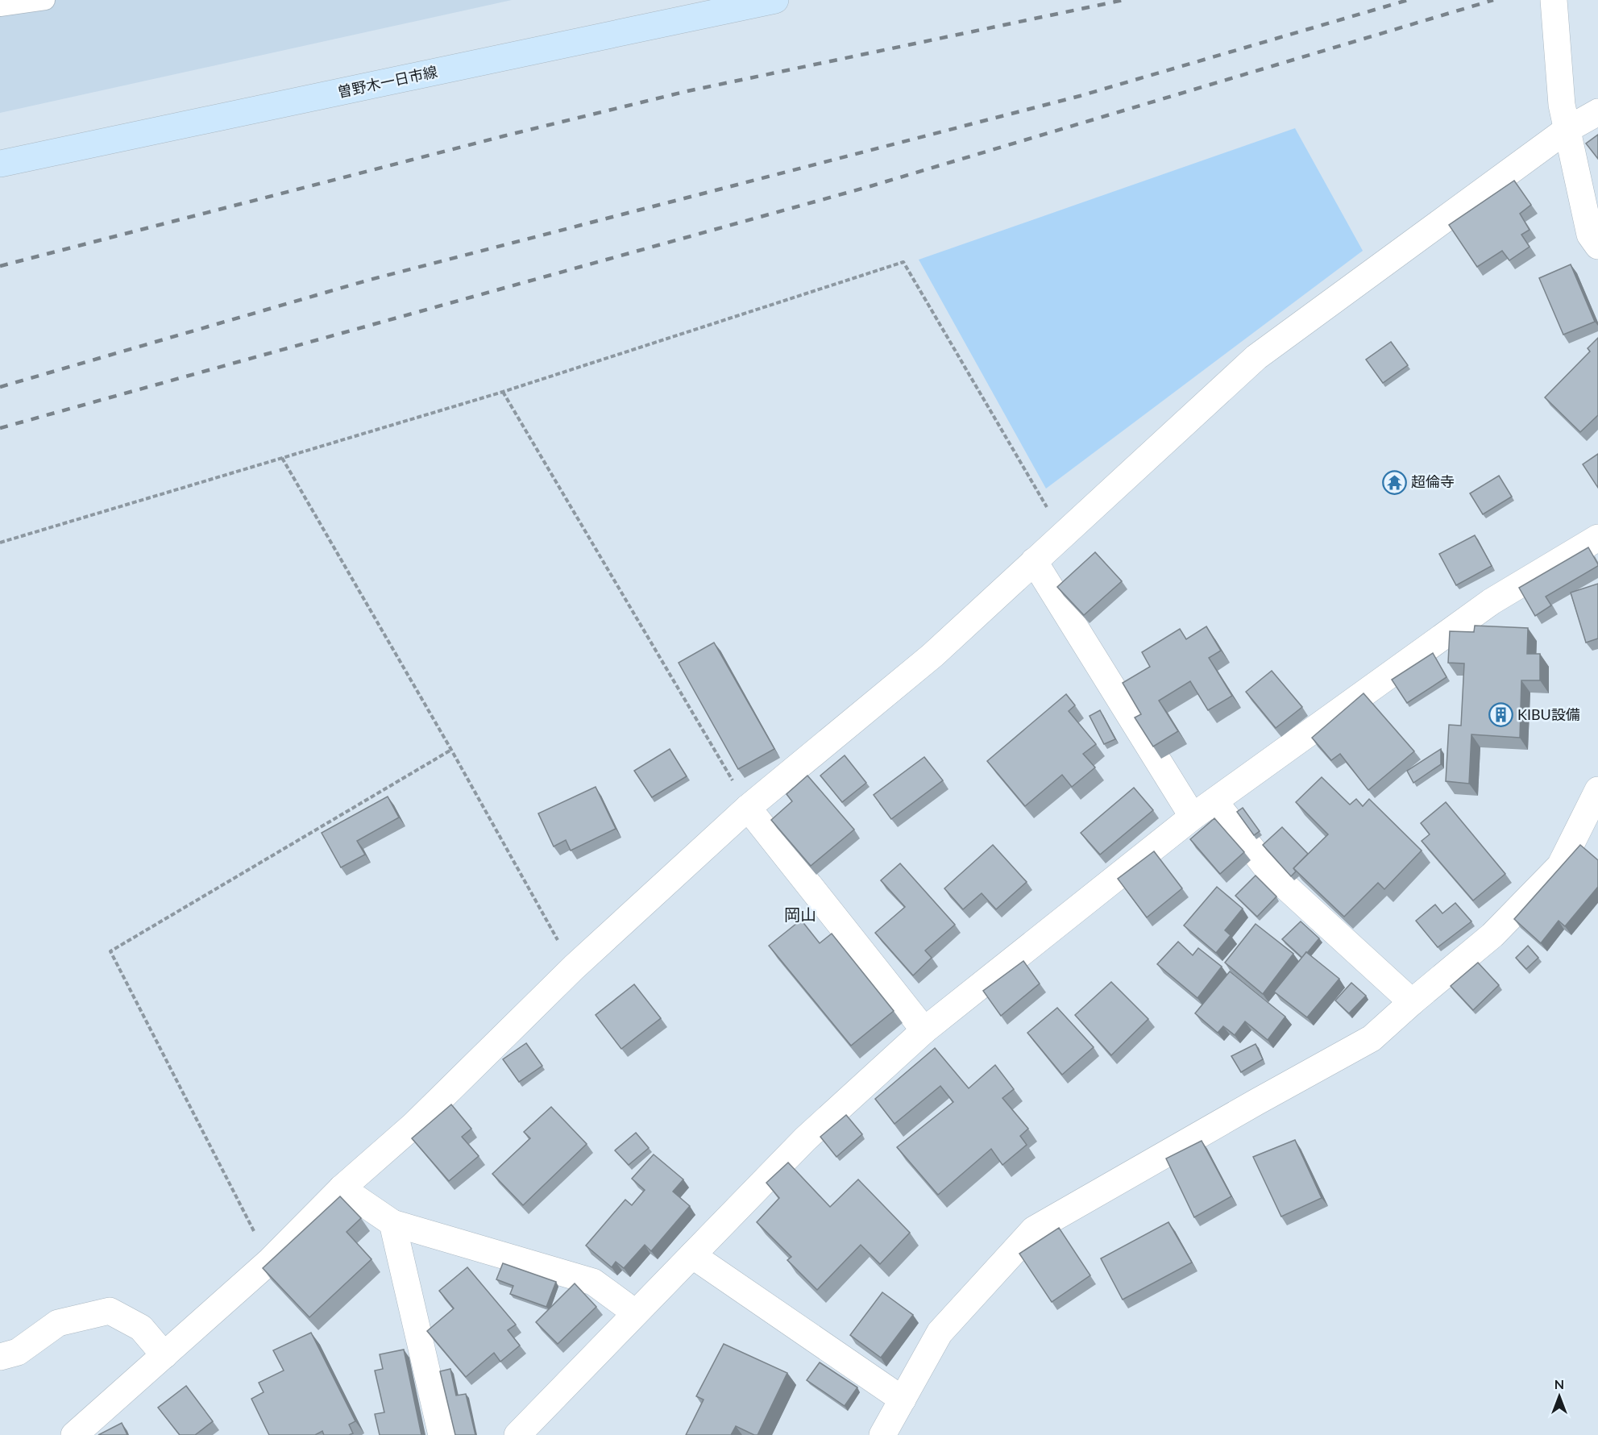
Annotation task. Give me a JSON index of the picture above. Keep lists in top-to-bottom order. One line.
{"streets":{"main road":["曽野木一日市線"]},"districts":["岡山"],"places":{"temple":["超倫寺"],"building":["KIBU設備"]},"north":"top"}
